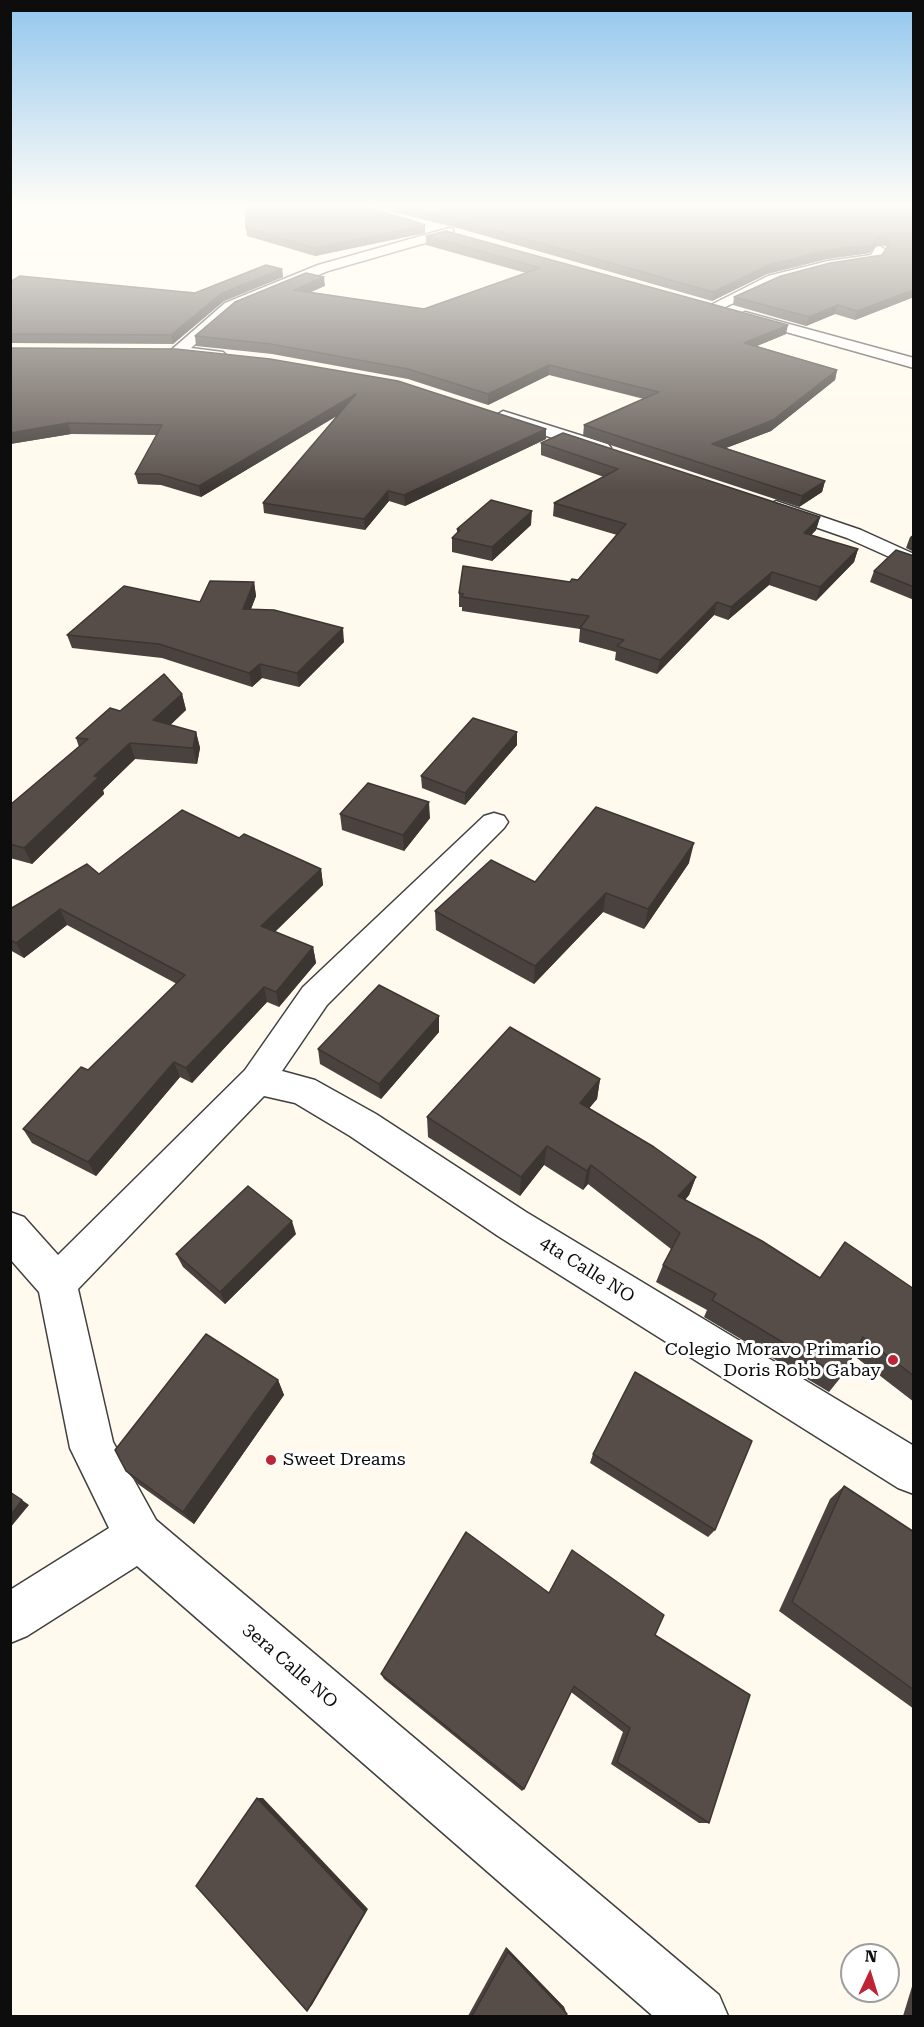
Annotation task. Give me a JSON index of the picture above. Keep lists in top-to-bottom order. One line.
{"streets":{"street":["4ta Calle NO","3era Calle NO"]},"places":["Colegio Moravo Primario Doris Robb Gabay","Sweet Dreams"],"north":"top"}
